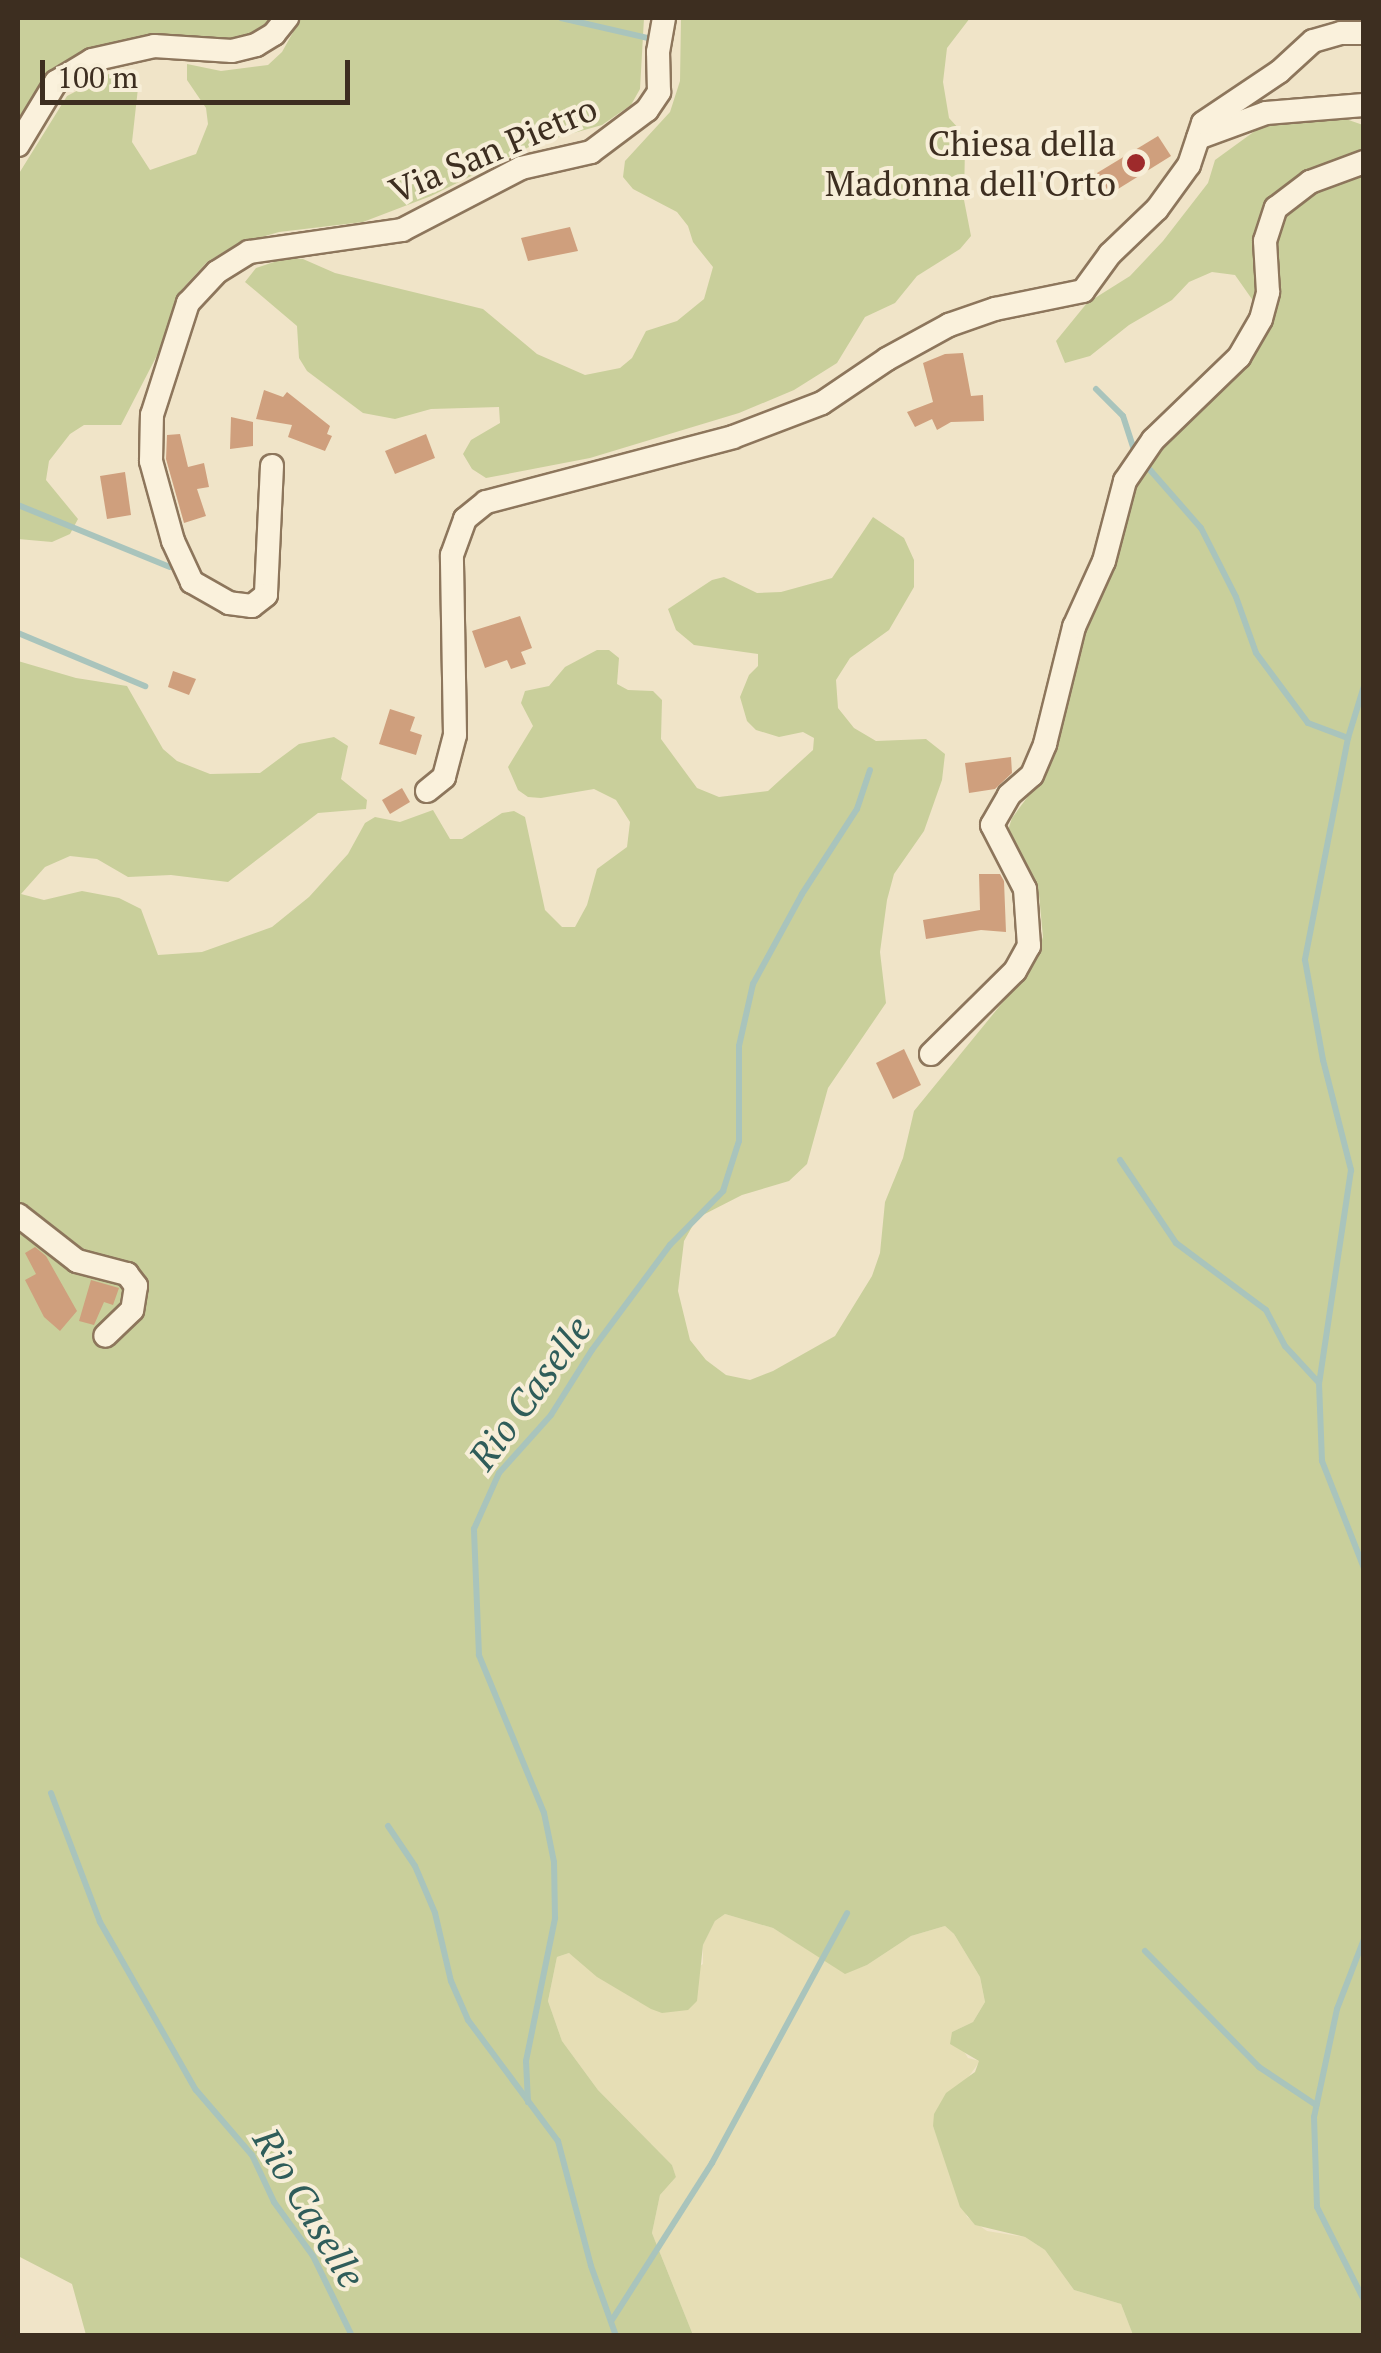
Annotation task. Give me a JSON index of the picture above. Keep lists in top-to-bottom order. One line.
{"streets":{"street":["Via San Pietro"]},"water":["Rio Caselle"],"places":["Chiesa della Madonna dell'Orto"],"scale_bar":"100 m"}
